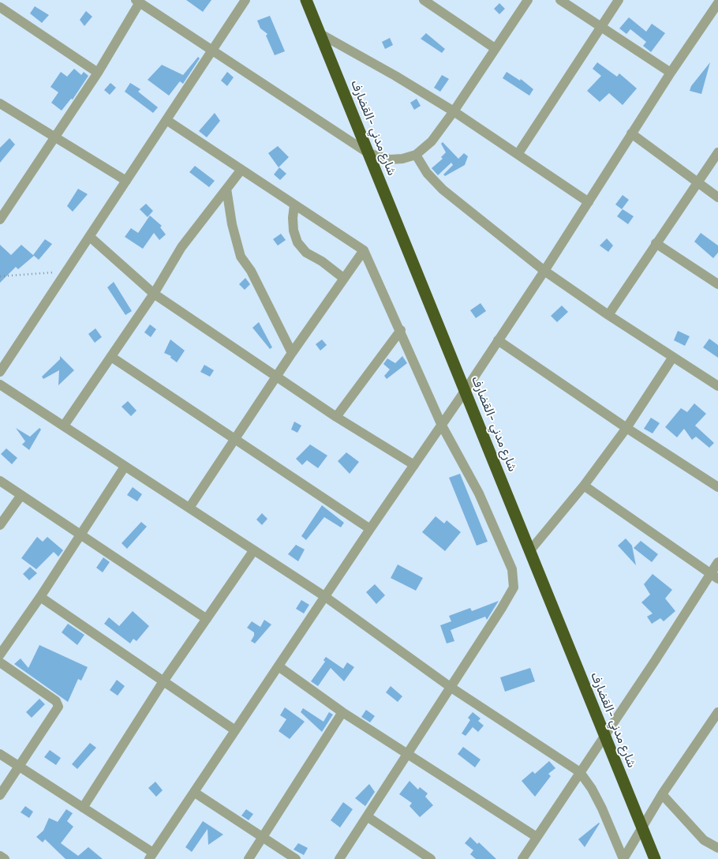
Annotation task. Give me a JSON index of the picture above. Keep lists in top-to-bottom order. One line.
{"streets":{"highway":["شارع مدني -القضارف"]}}
